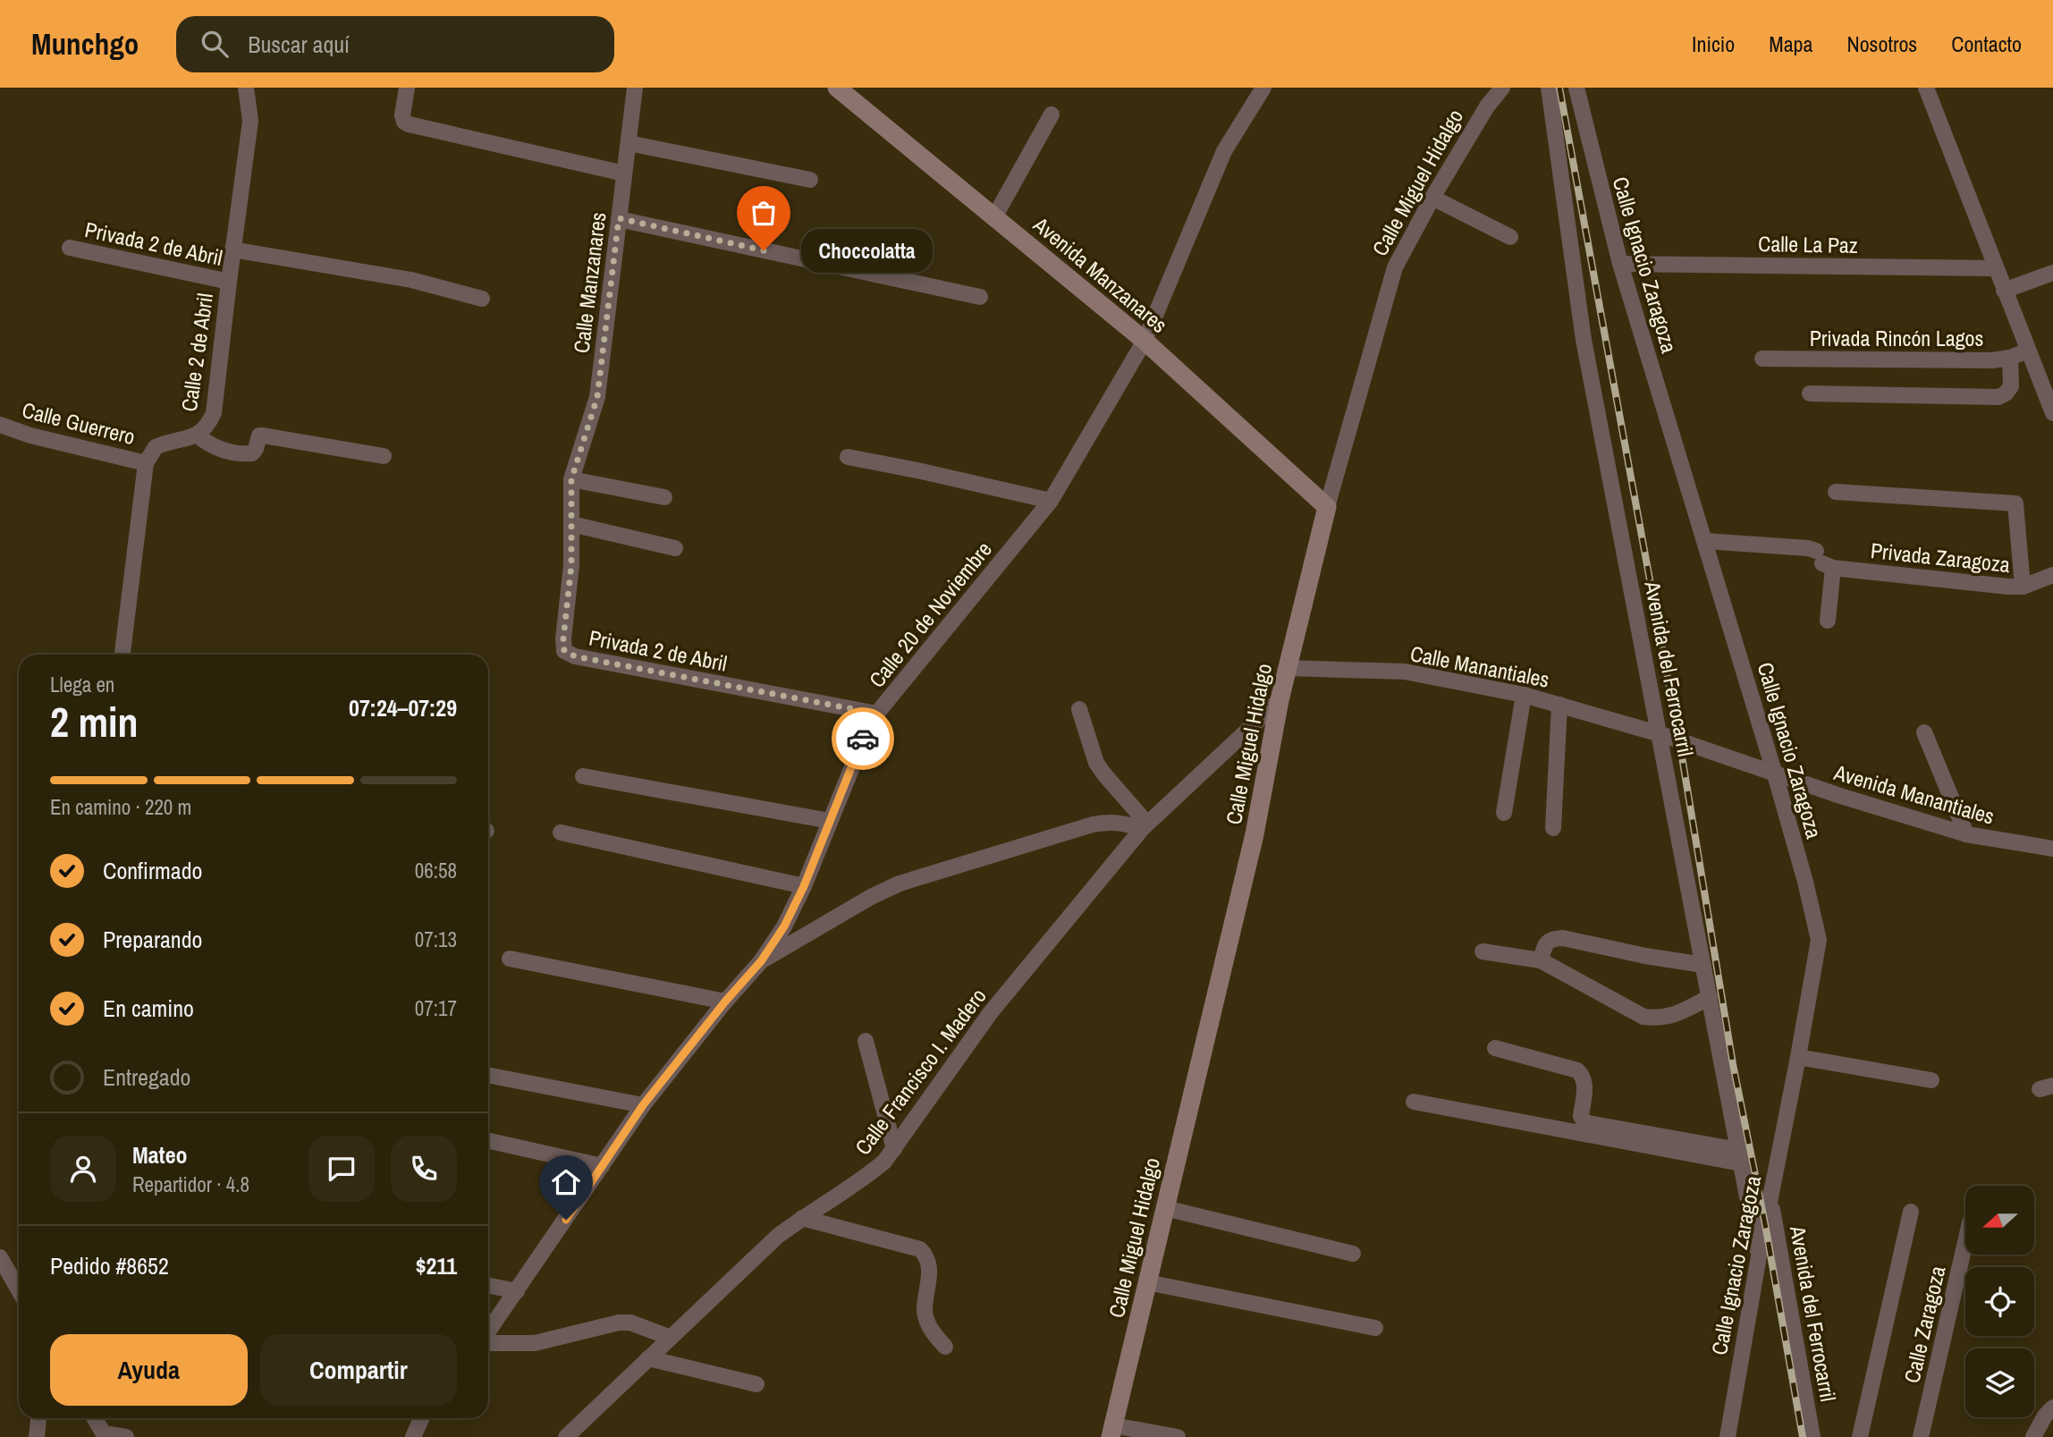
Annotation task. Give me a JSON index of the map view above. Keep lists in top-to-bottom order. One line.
{"streets":{"street":["Calle Miguel Hidalgo","Privada 2 de Abril","Calle La Paz","Calle Ignacio Zaragoza","Avenida Manzanares","Calle Manzanares","Privada Rincón Lagos","Calle 2 de Abril","Calle Guerrero","Privada Zaragoza","Calle 20 de Noviembre","Calle Manantiales","Avenida del Ferrocarril","Avenida Manantiales","Calle Francisco I. Madero","Calle Zaragoza"]},"crossings":[["Calle Miguel Hidalgo","Avenida Manzanares"],["Calle Miguel Hidalgo","Calle Manantiales"],["Calle Miguel Hidalgo","Calle Francisco I. Madero"],["Privada 2 de Abril","Calle Manzanares"],["Privada 2 de Abril","Calle 2 de Abril"],["Privada 2 de Abril","Calle 20 de Noviembre"],["Calle La Paz","Calle Ignacio Zaragoza"],["Calle Ignacio Zaragoza","Privada Zaragoza"],["Calle Ignacio Zaragoza","Avenida del Ferrocarril"],["Calle Ignacio Zaragoza","Avenida Manantiales"],["Avenida Manzanares","Calle 20 de Noviembre"],["Calle 2 de Abril","Calle Guerrero"],["Calle Manantiales","Avenida del Ferrocarril"],["Calle Manantiales","Avenida Manantiales"],["Avenida del Ferrocarril","Avenida Manantiales"]],"places":["Choccolatta"],"north":"left","page":{"header":"Munchgo","search":"Buscar aquí","nav":["Inicio","Mapa","Nosotros","Contacto"],"bubble":"Choccolatta","heading":["2 min","Llega en","07:24–07:29"],"panel":["Mateo","Repartidor · 4.8","Pedido #8652","$211"],"bar":"En camino · 220 m","list":[["Confirmado","06:58"],["Preparando","07:13"],["En camino","07:17"],"Entregado"],"buttons":["Ayuda","Compartir"]}}
